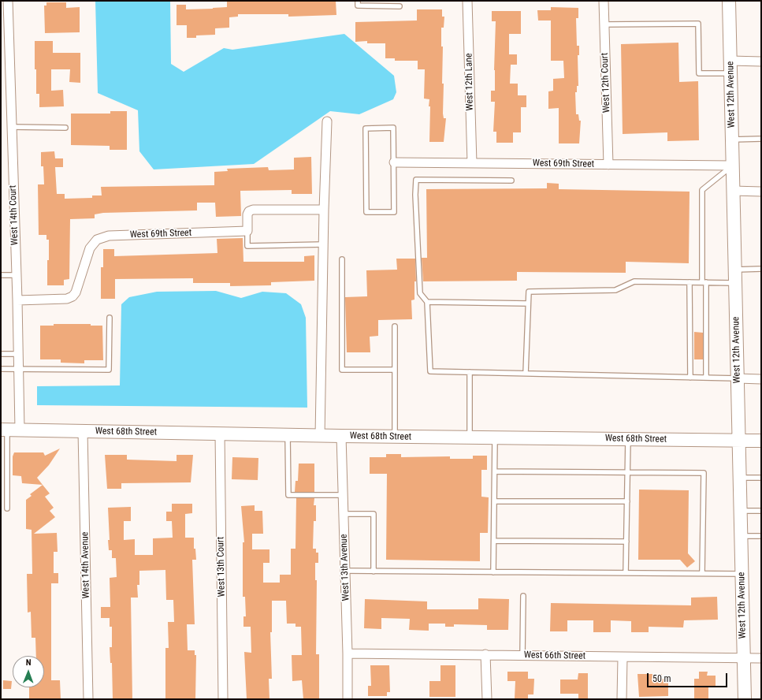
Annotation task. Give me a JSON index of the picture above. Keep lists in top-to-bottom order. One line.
{"streets":{"main road":["West 12th Avenue","West 68th Street"],"street":["West 12th Lane","West 12th Court","West 69th Street","West 14th Court","West 14th Avenue","West 13th Court","West 13th Avenue","West 66th Street"]},"crossings":[["West 12th Lane","West 69th Street"],["West 12th Court","West 69th Street"],["West 12th Avenue","West 69th Street"],["West 12th Avenue","West 68th Street"],["West 12th Avenue","West 66th Street"],["West 69th Street","West 14th Court"],["West 14th Court","West 68th Street"],["West 68th Street","West 14th Avenue"],["West 68th Street","West 13th Court"],["West 68th Street","West 13th Avenue"],["West 13th Avenue","West 66th Street"]],"scale_bar":"50 m","north":"top"}
